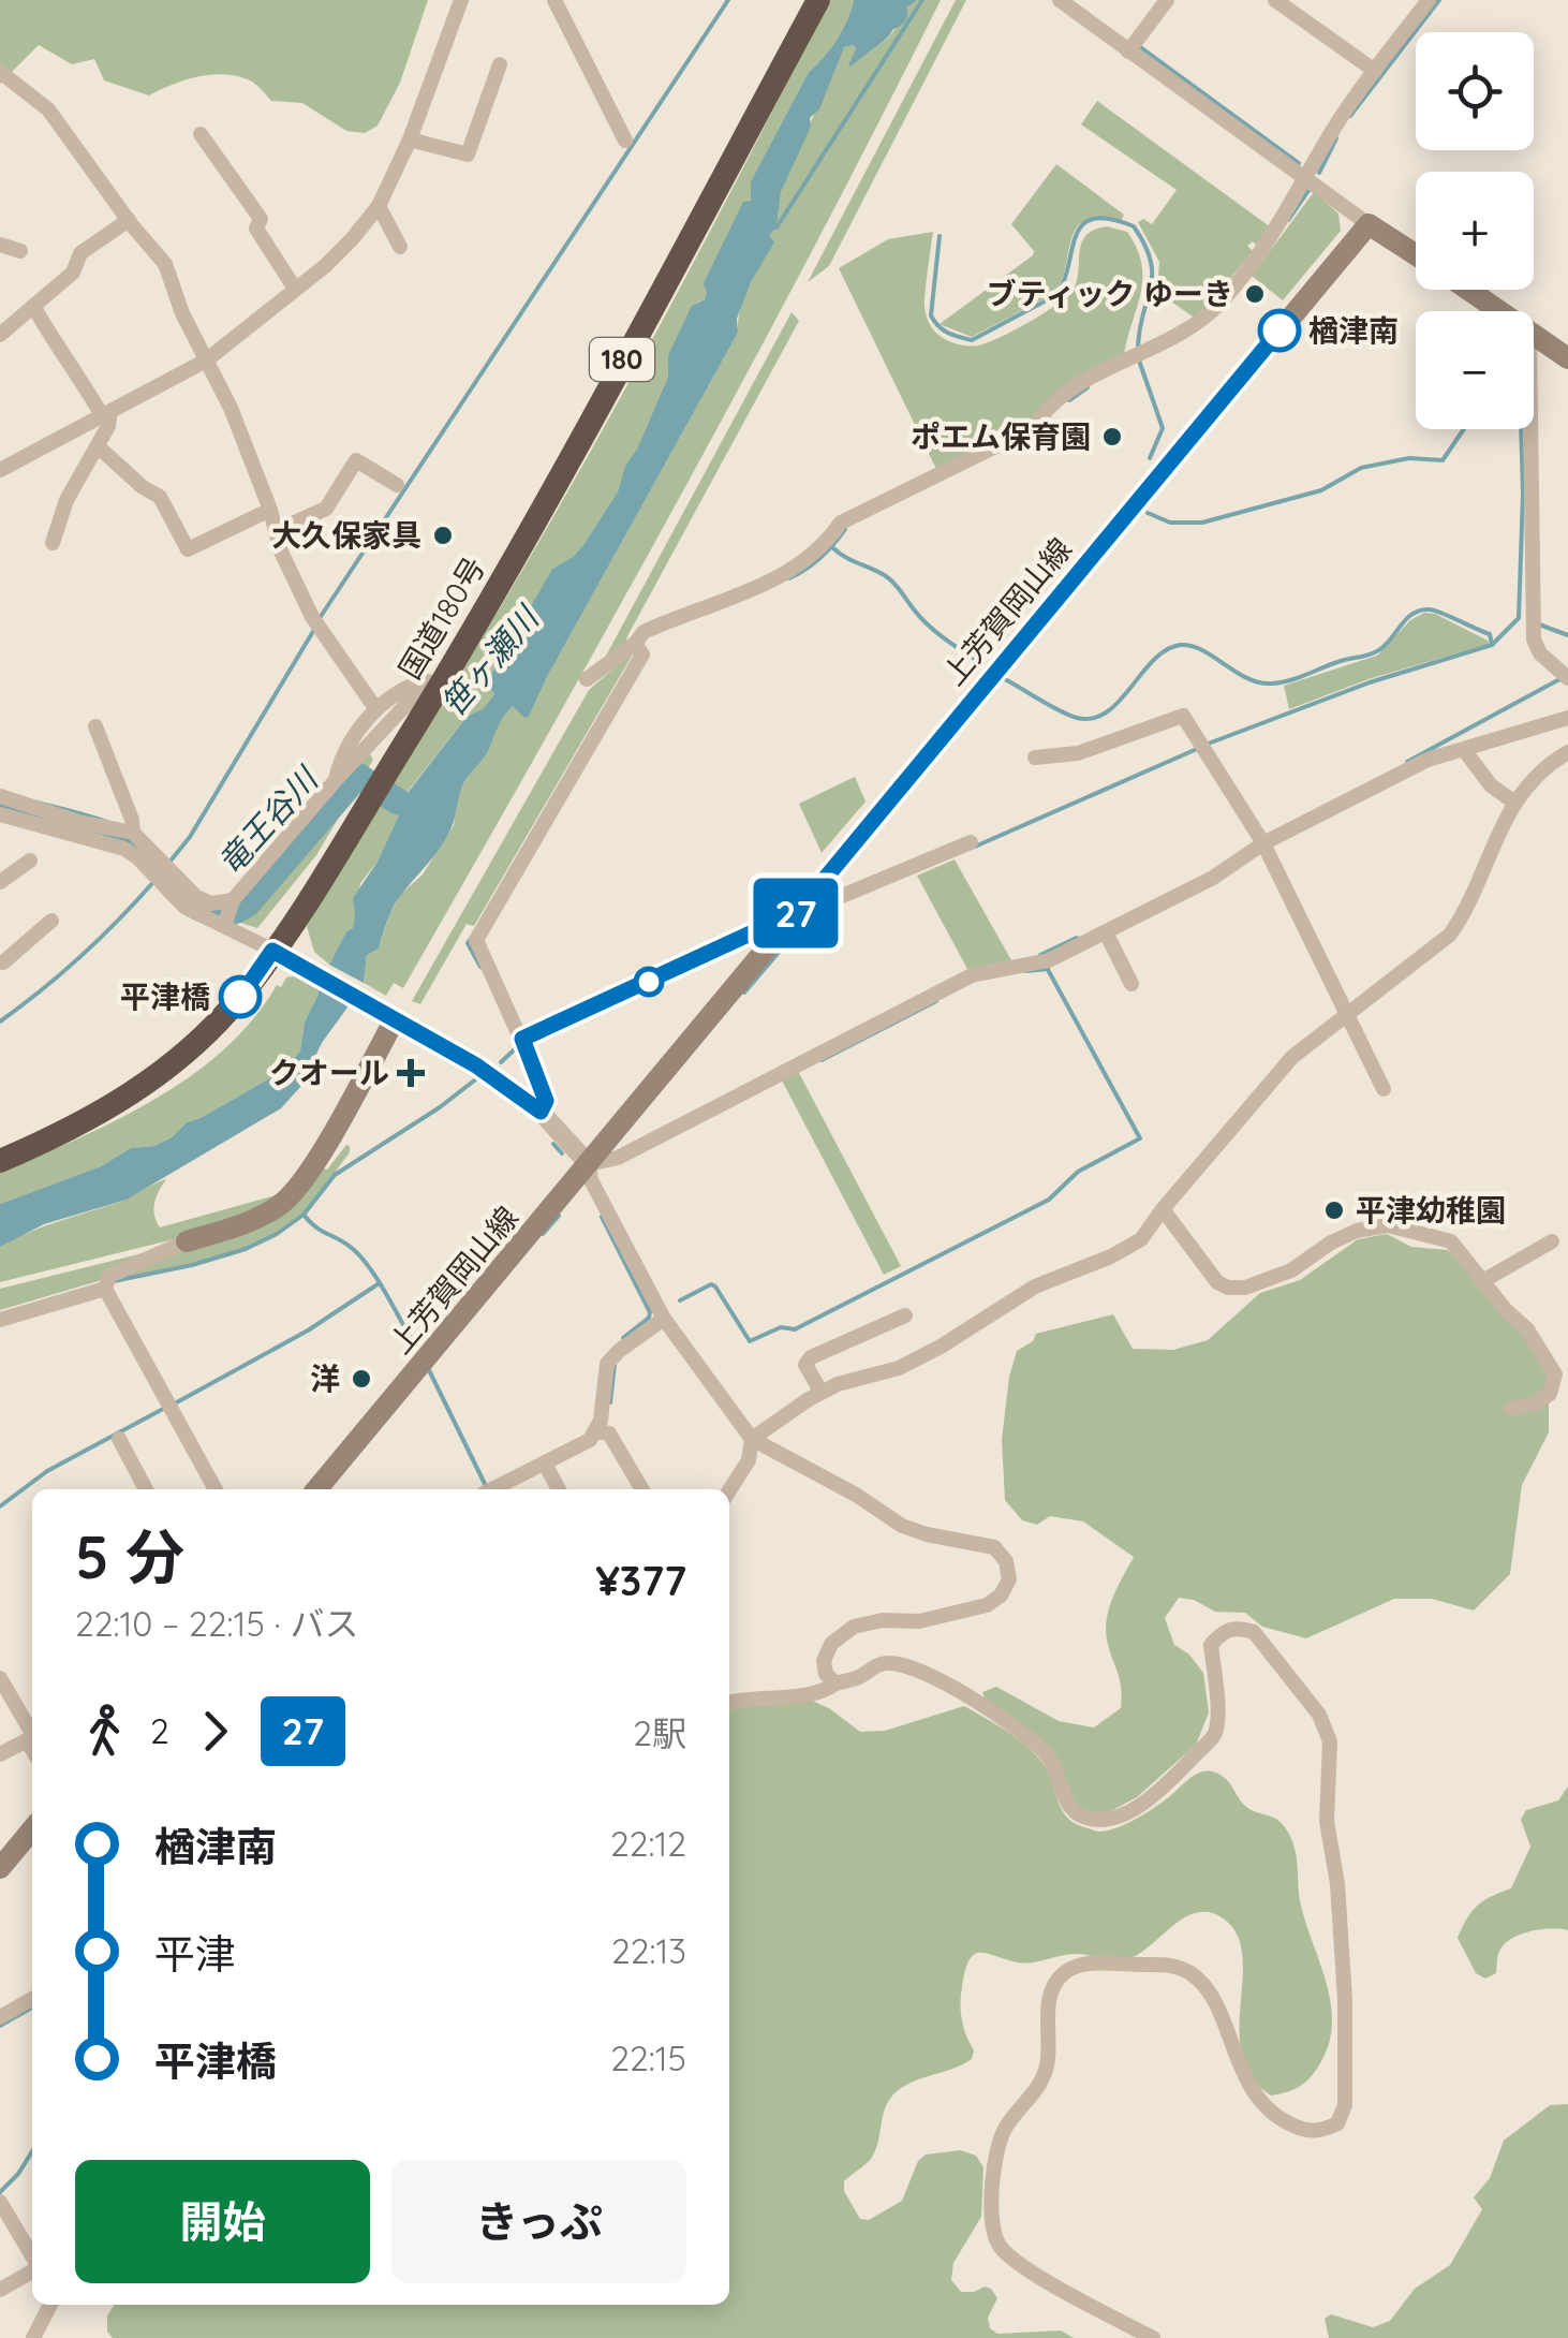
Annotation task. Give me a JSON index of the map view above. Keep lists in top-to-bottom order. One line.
{"streets":{"highway":["180","国道180号"],"main road":["上芳賀岡山線"]},"water":["笹ヶ瀬川","竜王谷川"],"places":{"other":["ブティック ゆーき","楢津南","ポエム保育園","大久保家具","平津橋","平津幼稚園","洋"],"health":["クオール"]},"lines":["bus line 27"],"page":{"on_map":"27","map_buttons":["+","−"],"heading":["5 分","22:10 – 22:15 · バス","¥377"],"legs":["2","27","2駅"],"list":[{"name":"楢津南","value":"22:12"},{"name":"平津","value":"22:13"},{"name":"平津橋","value":"22:15"}],"buttons":["開始","きっぷ"]}}
